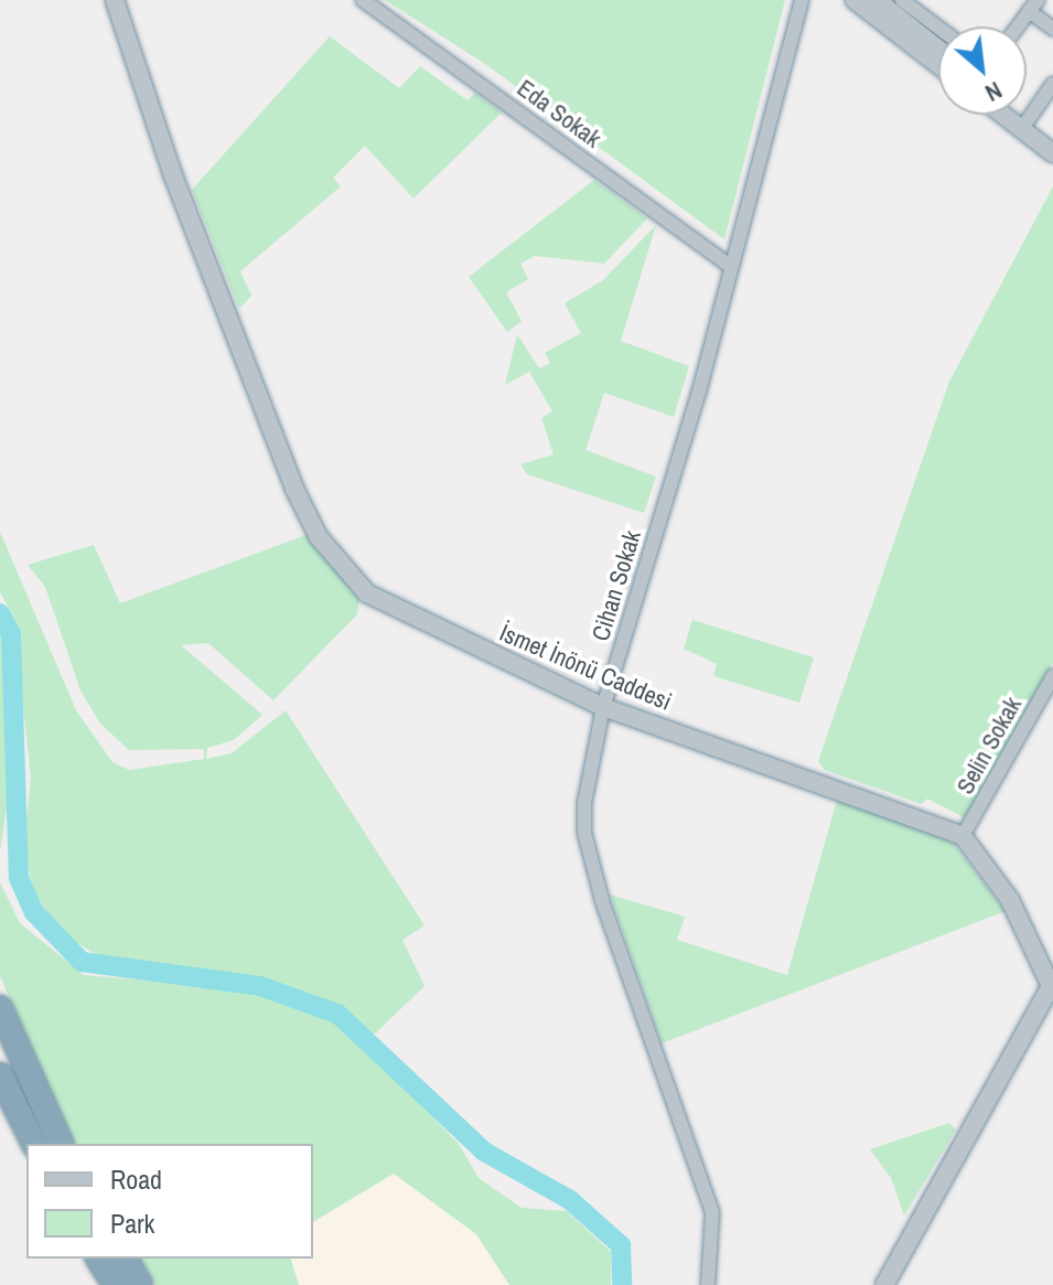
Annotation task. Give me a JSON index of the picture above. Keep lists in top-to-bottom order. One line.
{"streets":{"street":["Eda Sokak","Cihan Sokak","İsmet İnönü Caddesi","Selin Sokak"]},"crossings":[["Eda Sokak","Cihan Sokak"],["Cihan Sokak","İsmet İnönü Caddesi"],["İsmet İnönü Caddesi","Selin Sokak"]],"legend":["Road","Park"],"north":"bottom right"}
